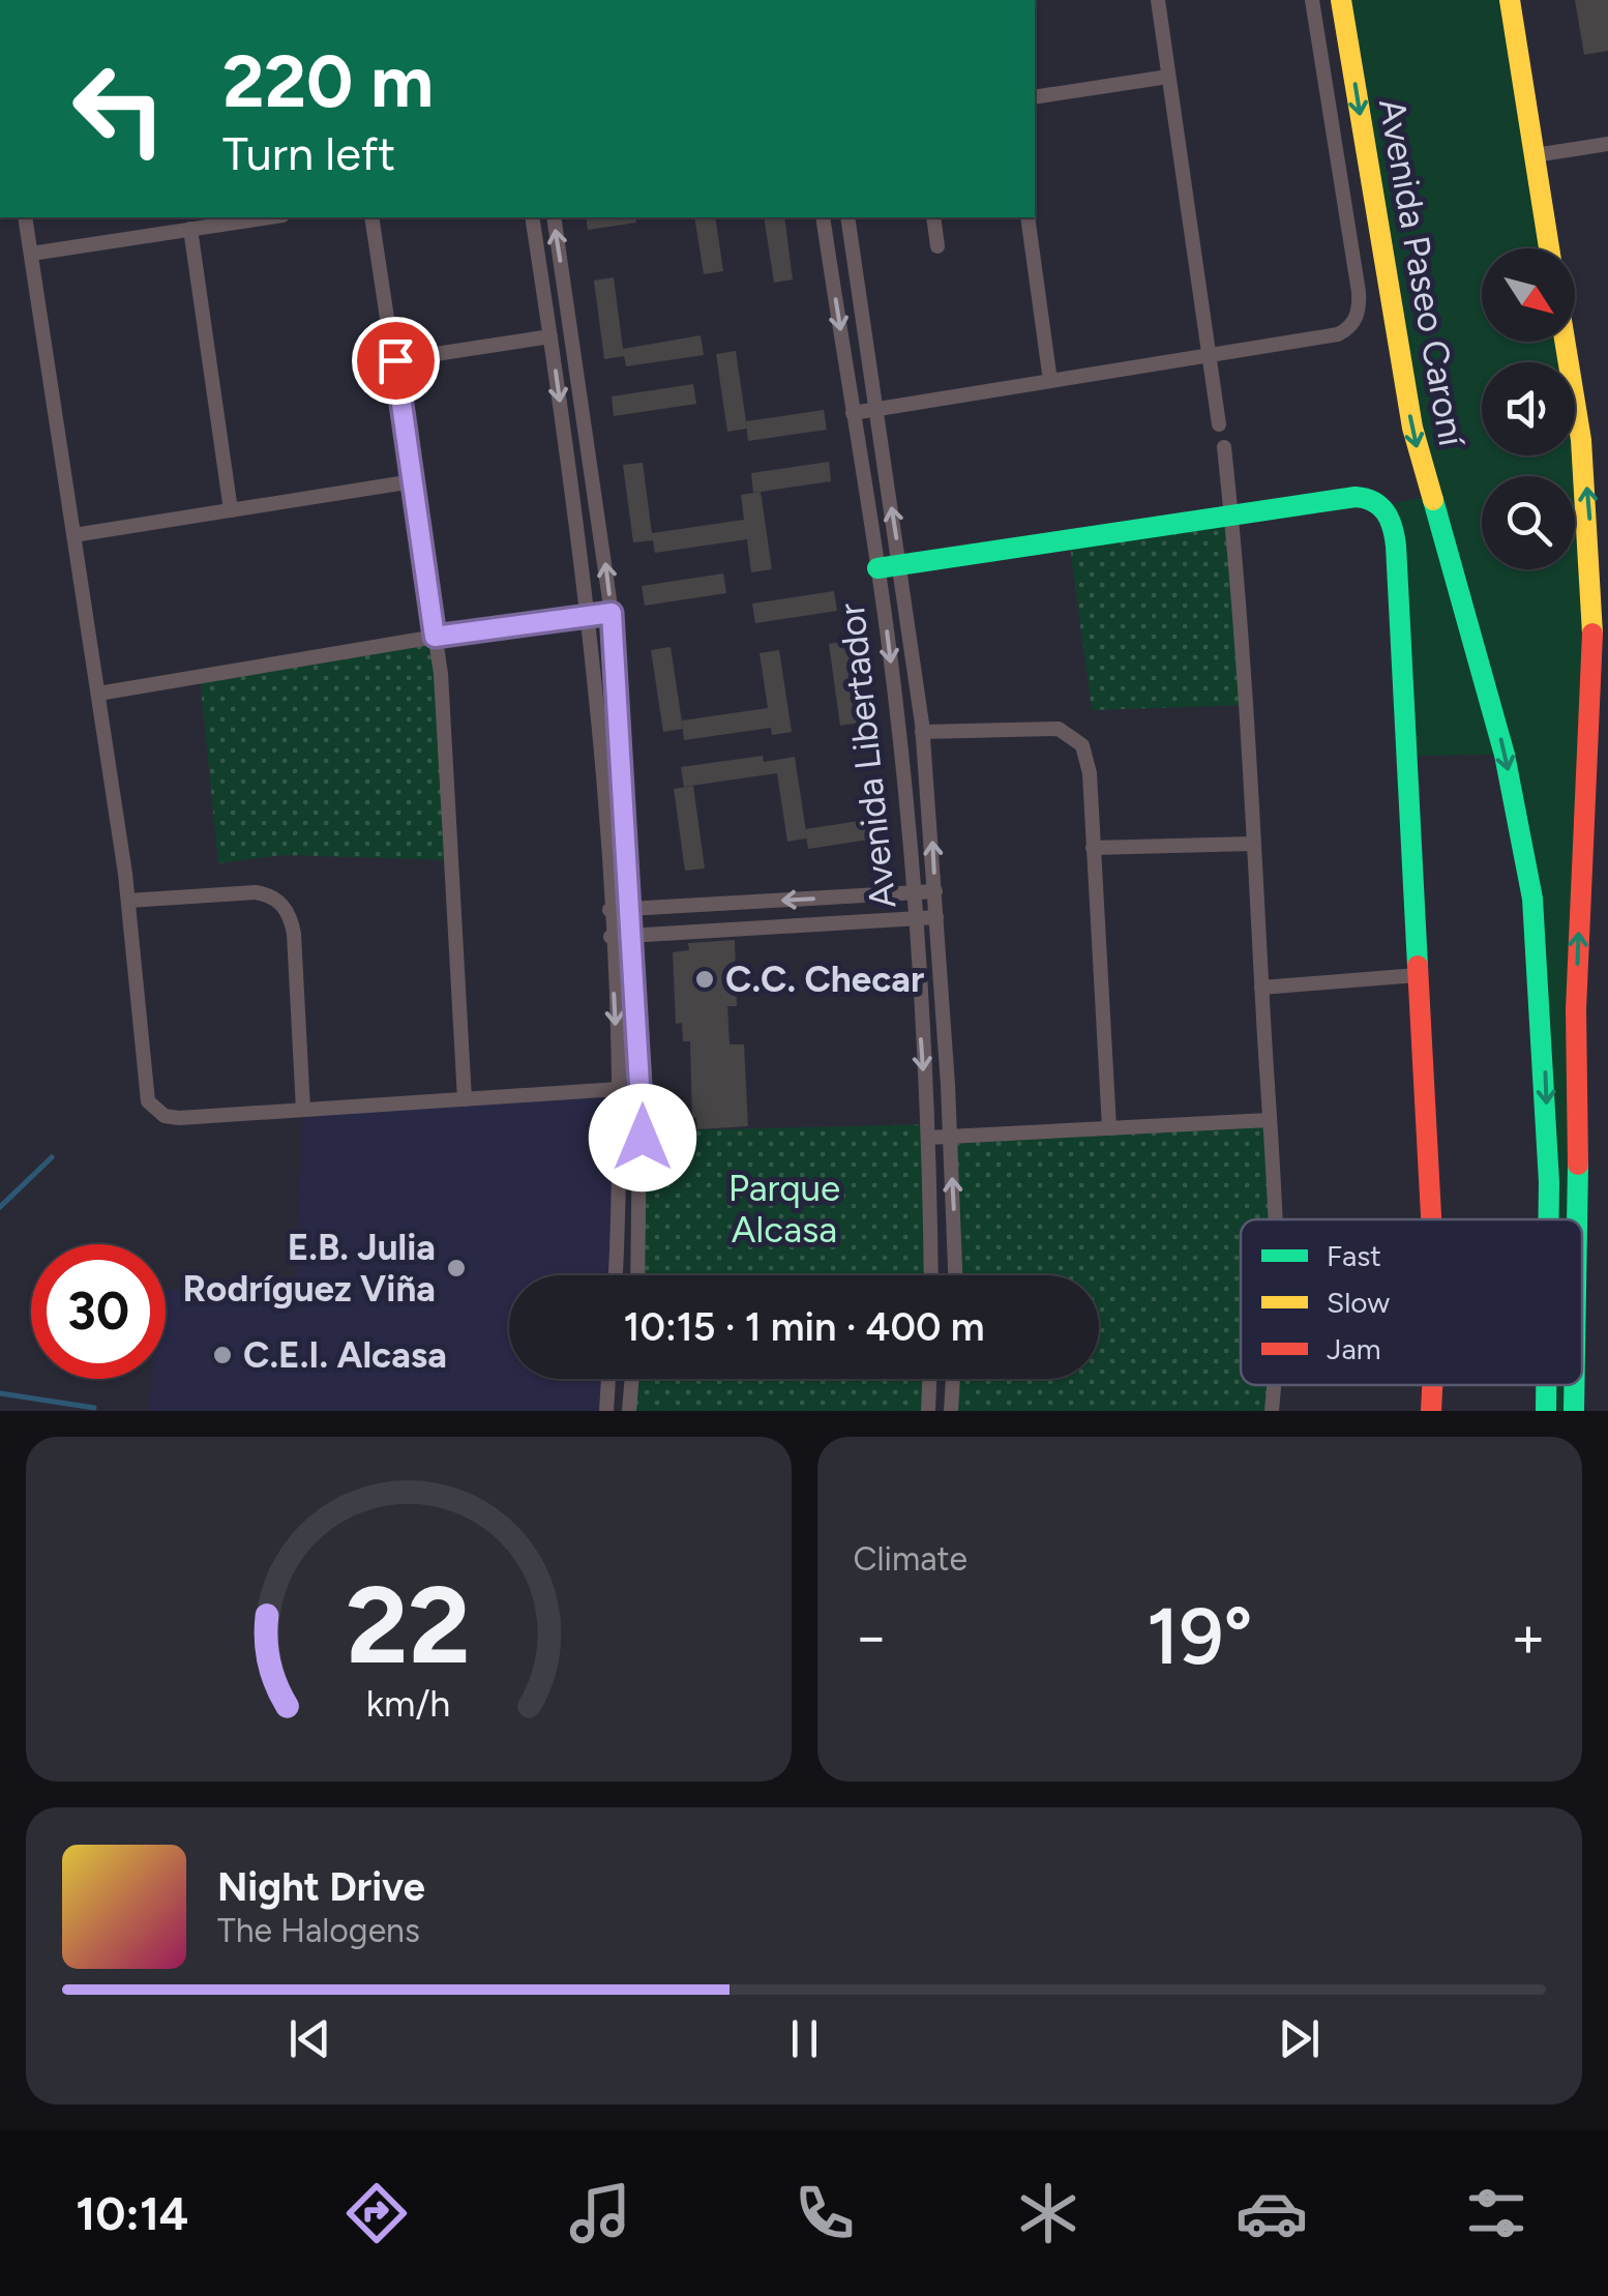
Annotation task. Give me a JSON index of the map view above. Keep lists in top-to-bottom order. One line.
{"streets":{"street":["Avenida Paseo Caroní","Avenida Libertador"]},"parks":["Parque Alcasa"],"places":["C.C. Checar","E.B. Julia Rodríguez Viña","C.E.I. Alcasa"],"legend":["Fast","Slow","Jam"],"north":"bottom right","page":{"turn":["220 m","Turn left"],"limit":"30","trip":"10:15 · 1 min · 400 m","tile":"Climate","heat":["−","19°","+"],"song":["Night Drive","The Halogens"],"tabs":"10:14","gauge":["22","km/h"]}}
